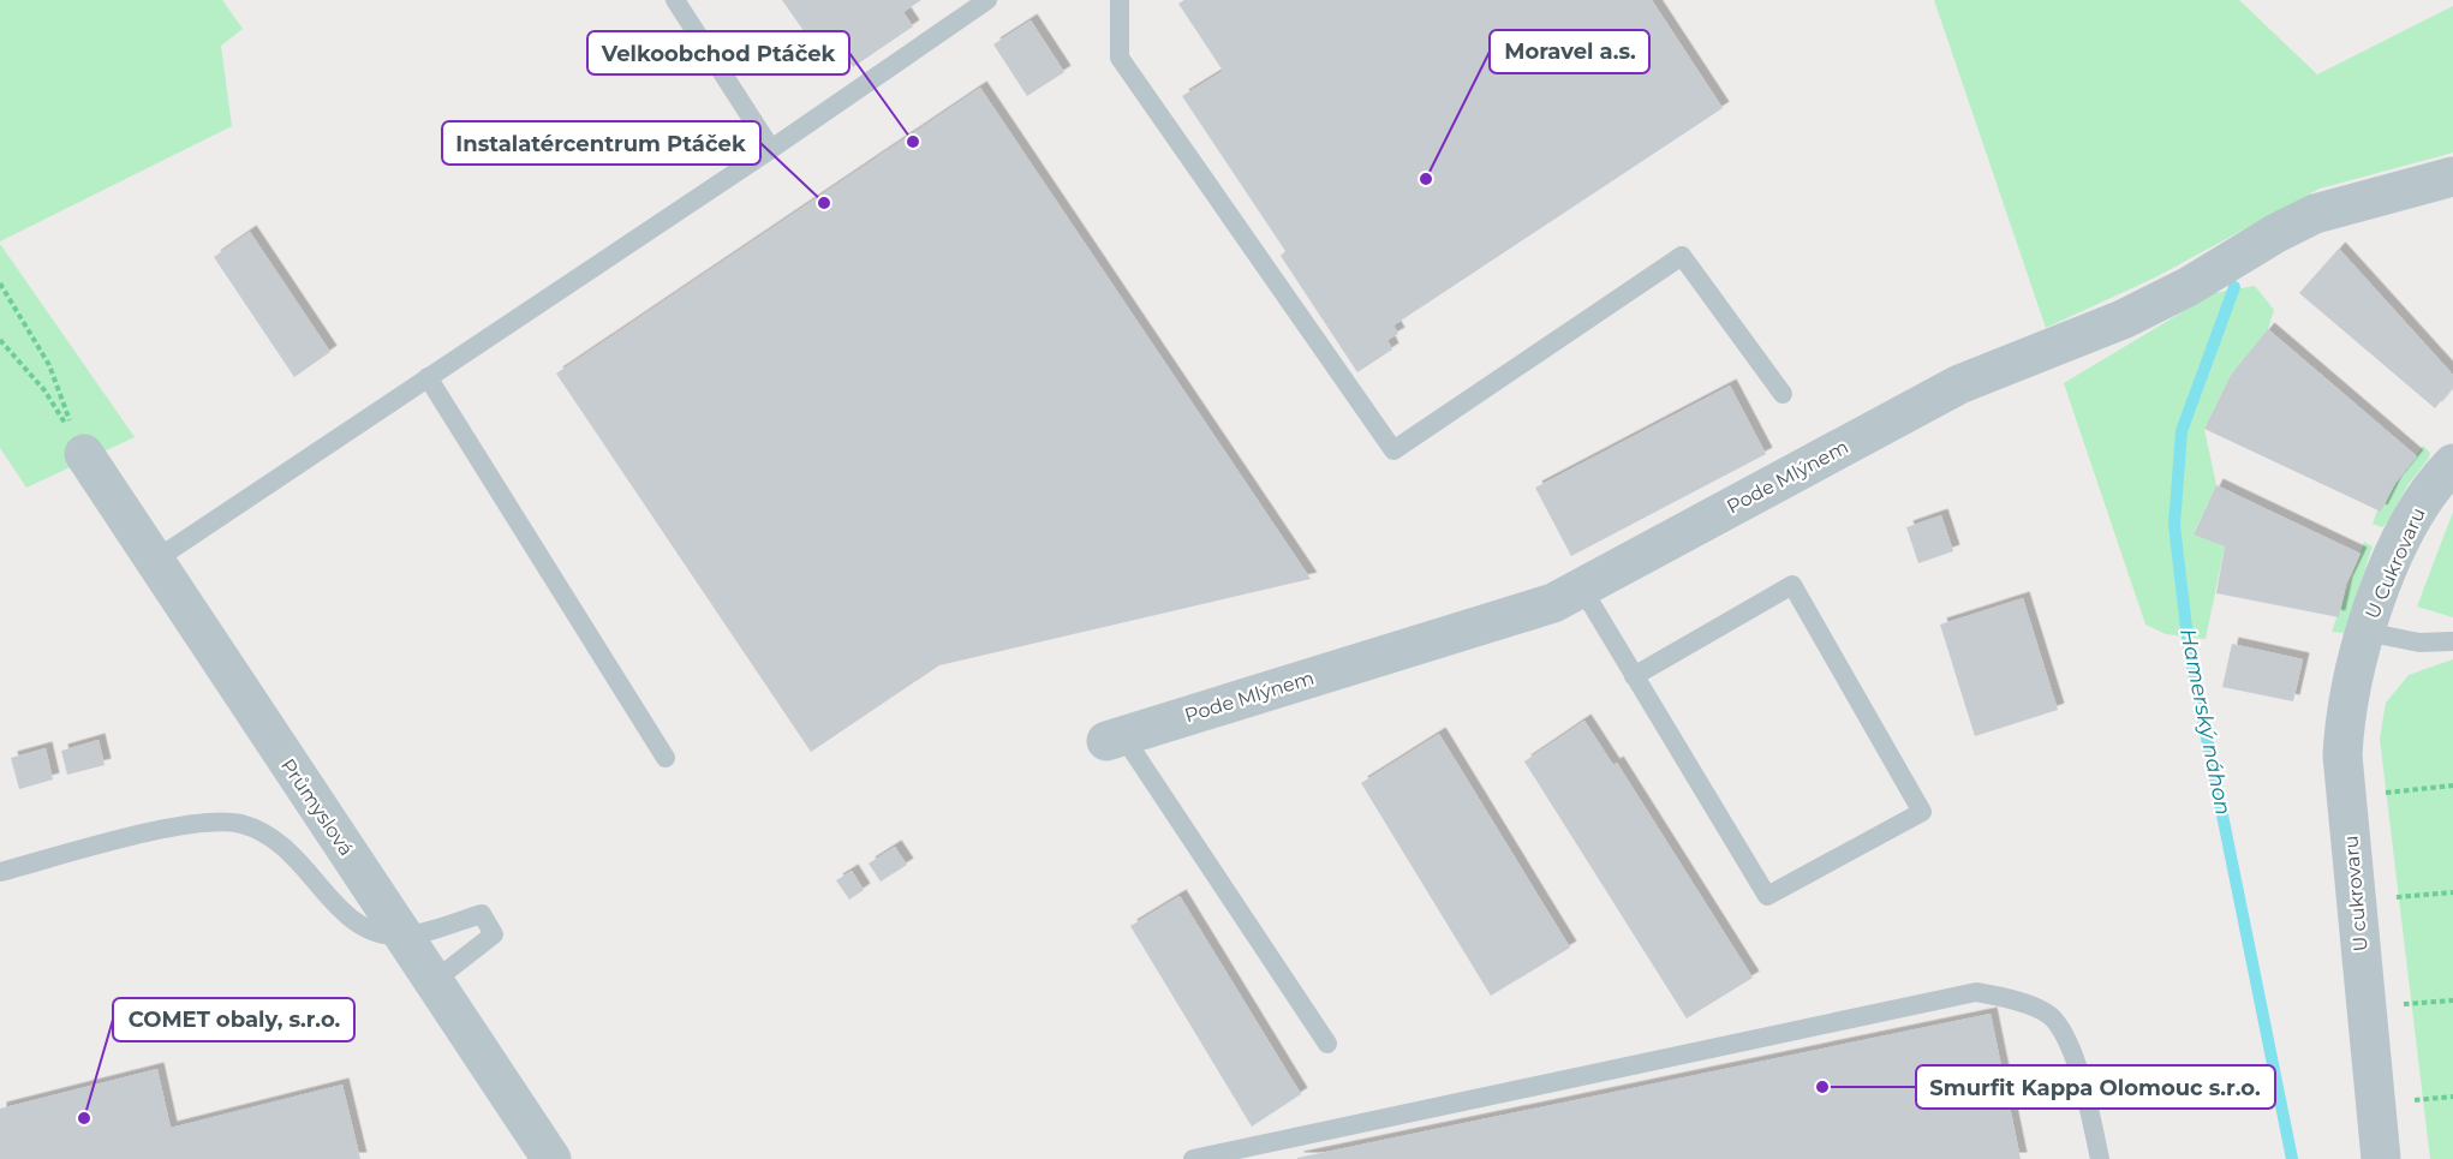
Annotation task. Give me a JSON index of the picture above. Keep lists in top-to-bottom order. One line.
{"streets":{"street":["Pode Mlýnem","U Cukrovaru","Průmyslová","U cukrovaru"]},"crossings":[["U Cukrovaru","U cukrovaru"]],"water":["Hamerský náhon"],"places":["Velkoobchod Ptáček","Moravel a.s.","Instalatércentrum Ptáček","Smurfit Kappa Olomouc s.r.o.","COMET obaly, s.r.o."]}
